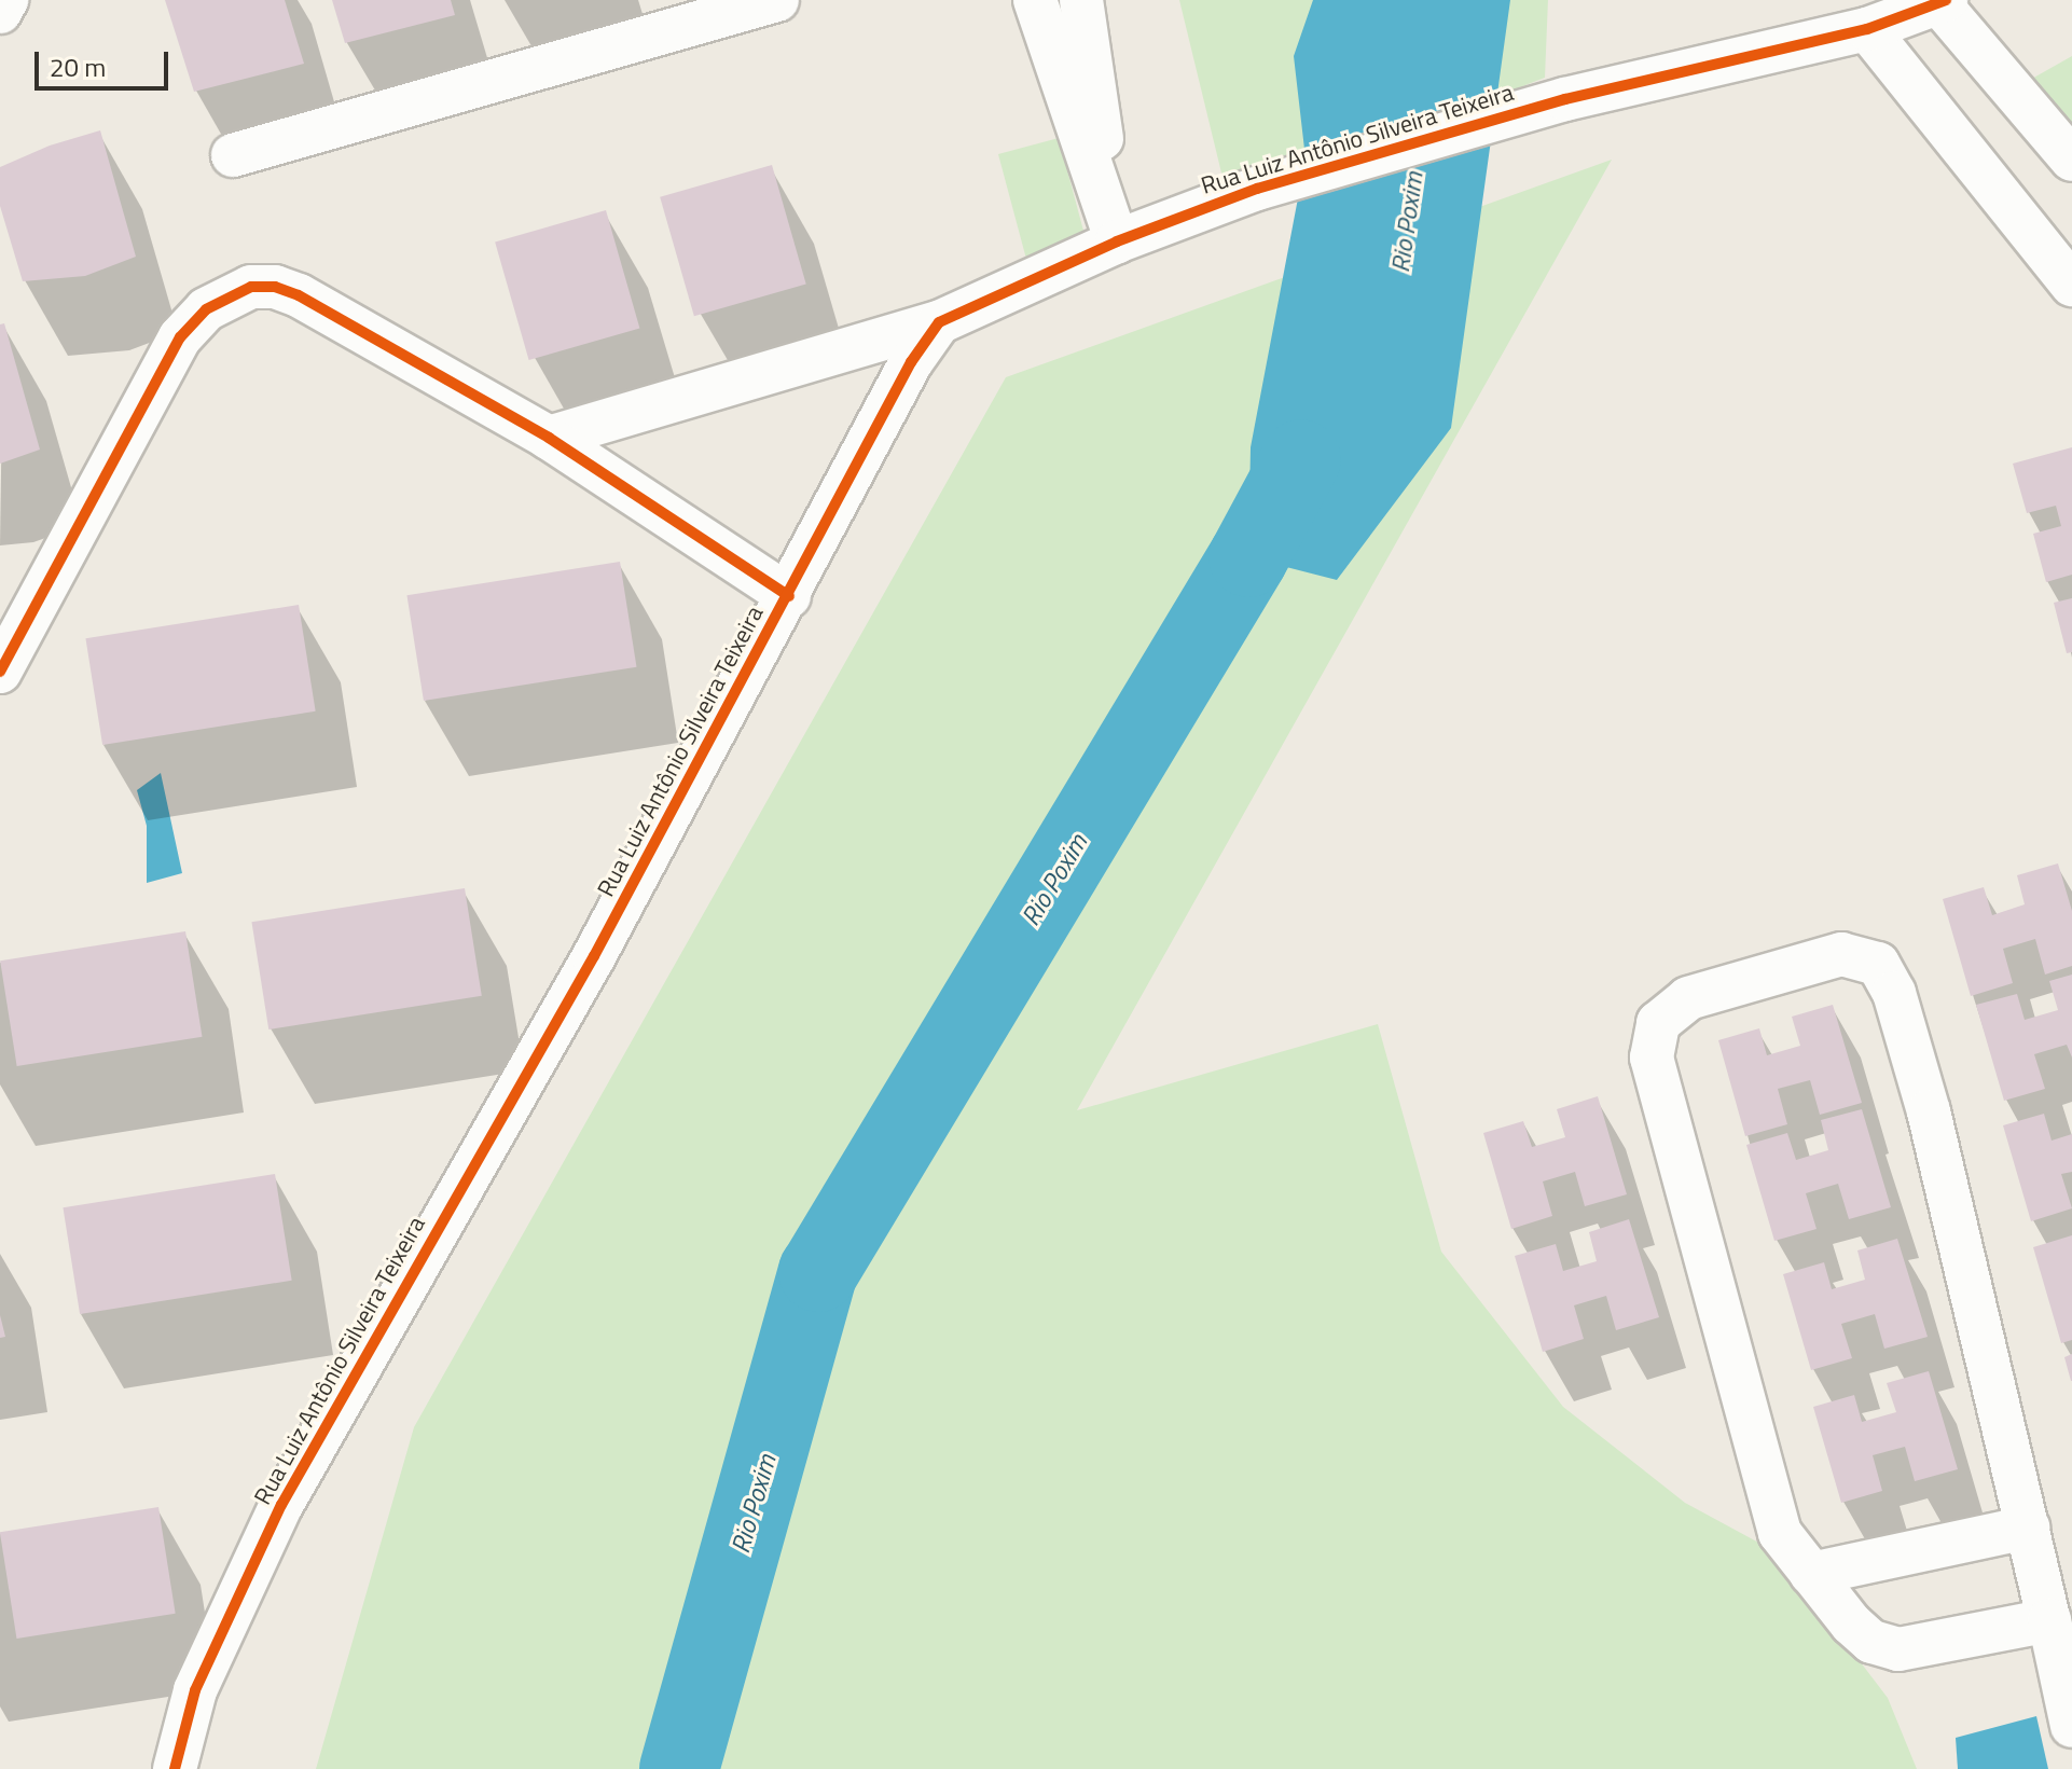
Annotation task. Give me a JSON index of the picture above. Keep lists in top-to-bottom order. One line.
{"streets":{"street":["Rua Luiz Antônio Silveira Teixeira"]},"water":["Rio Poxim"],"scale_bar":"20 m"}
